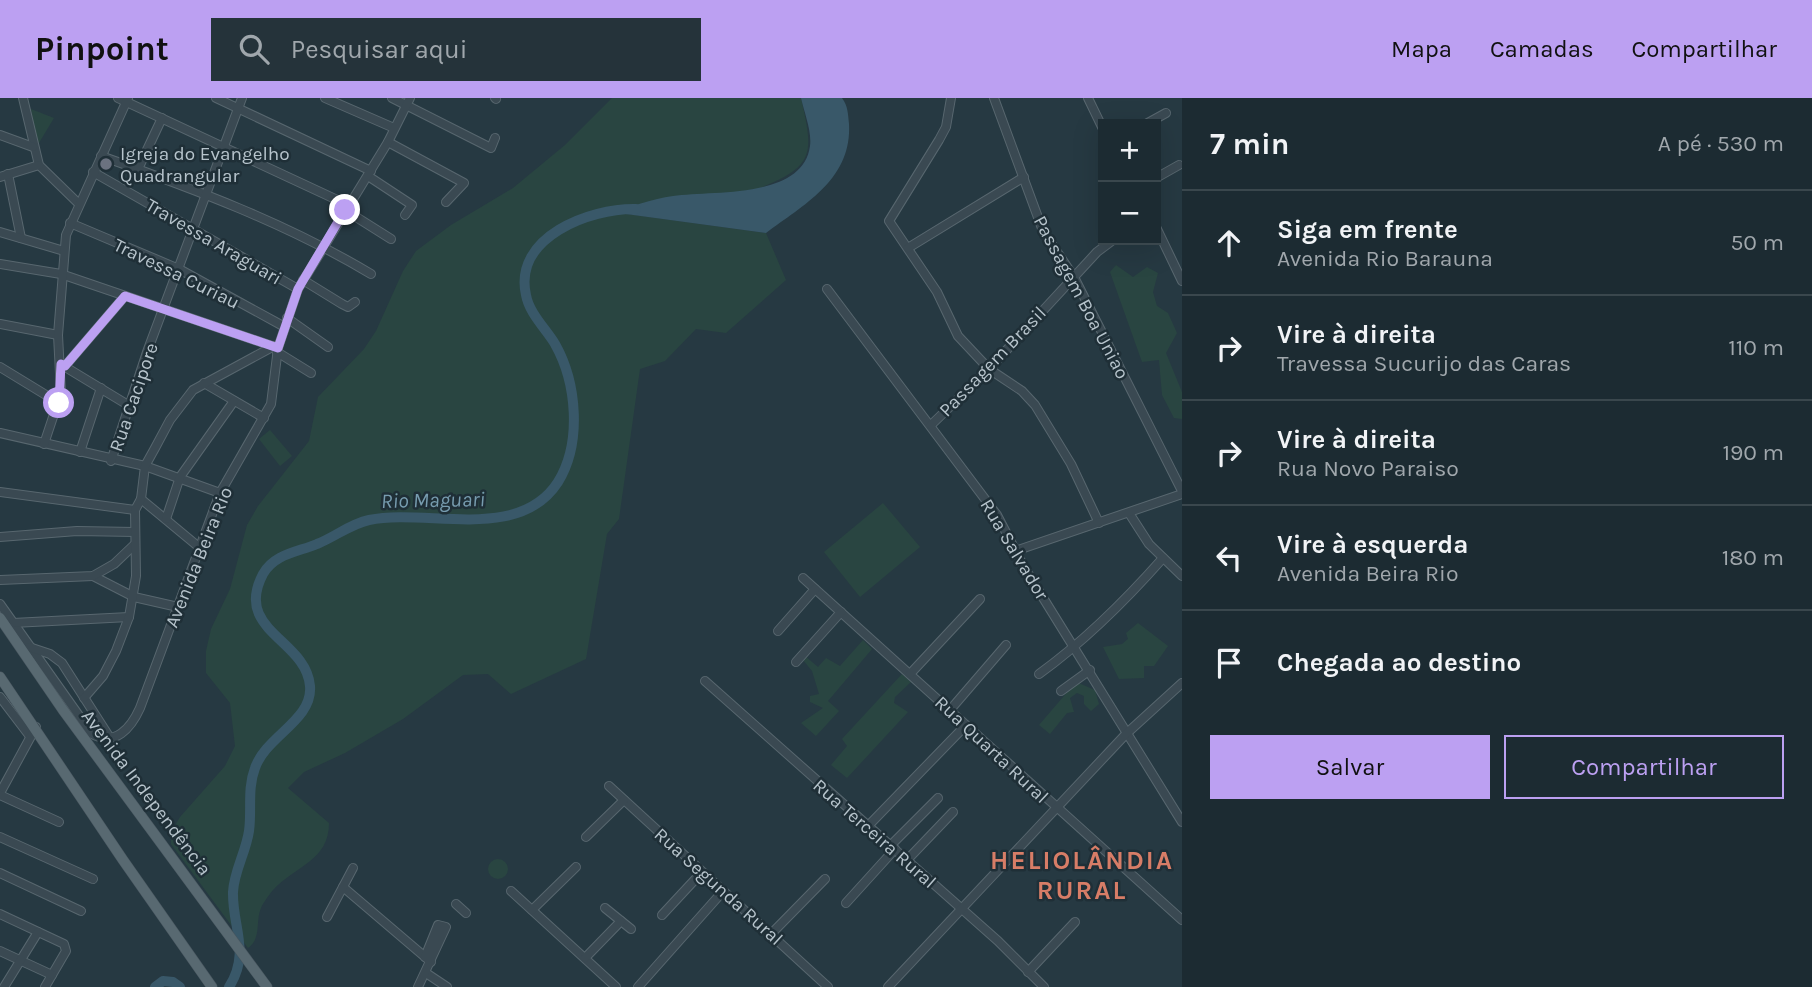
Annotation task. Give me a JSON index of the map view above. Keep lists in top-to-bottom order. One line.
{"streets":{"main road":["Avenida Independência"],"street":["Travessa Araguari","Travessa Curiau","Passagem Boa Uniao","Passagem Brasil","Rua Cacipore","Rua Salvador","Avenida Beira Rio","Rua Quarta Rural","Rua Terceira Rural","Rua Segunda Rural"]},"crossings":[["Travessa Araguari","Rua Cacipore"],["Travessa Araguari","Avenida Beira Rio"],["Travessa Curiau","Rua Cacipore"],["Travessa Curiau","Avenida Beira Rio"],["Passagem Boa Uniao","Passagem Brasil"],["Passagem Brasil","Rua Salvador"]],"districts":["HELIOLÂNDIA RURAL"],"water":["Rio Maguari"],"places":["Igreja do Evangelho Quadrangular"],"page":{"header":"Pinpoint","search":"Pesquisar aqui","nav":["Mapa","Camadas","Compartilhar"],"heading":["7 min","A pé · 530 m"],"map_buttons":["+","−"],"list":[["Siga em frente","Avenida Rio Barauna","50 m"],["Vire à direita","Travessa Sucurijo das Caras","110 m"],["Vire à direita","Rua Novo Paraiso","190 m"],["Vire à esquerda","Avenida Beira Rio","180 m"],"Chegada ao destino"],"buttons":["Salvar","Compartilhar"]}}
